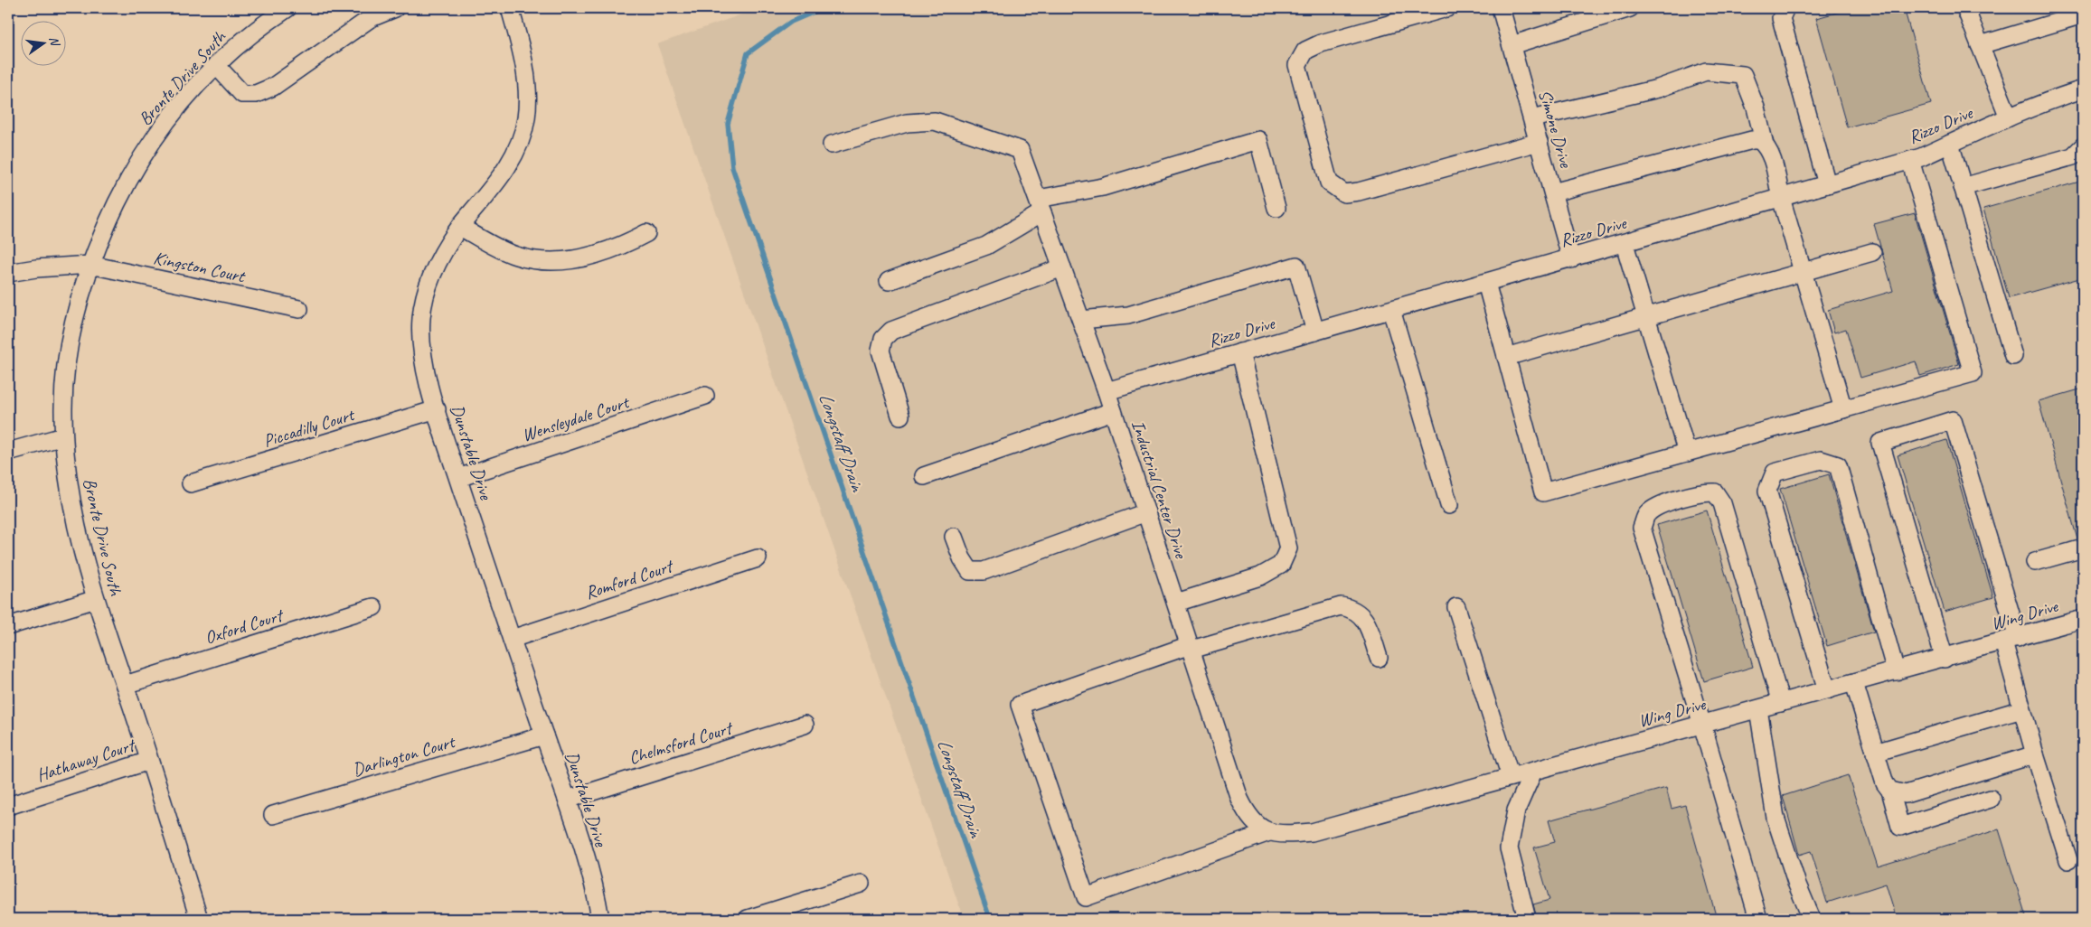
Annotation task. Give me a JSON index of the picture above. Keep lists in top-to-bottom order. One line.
{"streets":{"street":["Bronte Drive South","Rizzo Drive","Simone Drive","Kingston Court","Wensleydale Court","Piccadilly Court","Dunstable Drive","Industrial Center Drive","Romford Court","Wing Drive","Oxford Court","Chelmsford Court","Darlington Court","Hathaway Court"]},"crossings":[["Bronte Drive South","Kingston Court"],["Bronte Drive South","Oxford Court"],["Bronte Drive South","Hathaway Court"],["Rizzo Drive","Simone Drive"],["Rizzo Drive","Industrial Center Drive"],["Wensleydale Court","Dunstable Drive"],["Piccadilly Court","Dunstable Drive"],["Dunstable Drive","Romford Court"],["Dunstable Drive","Chelmsford Court"],["Dunstable Drive","Darlington Court"],["Industrial Center Drive","Wing Drive"]],"water":["Longstaff Drain"],"north":"right"}
